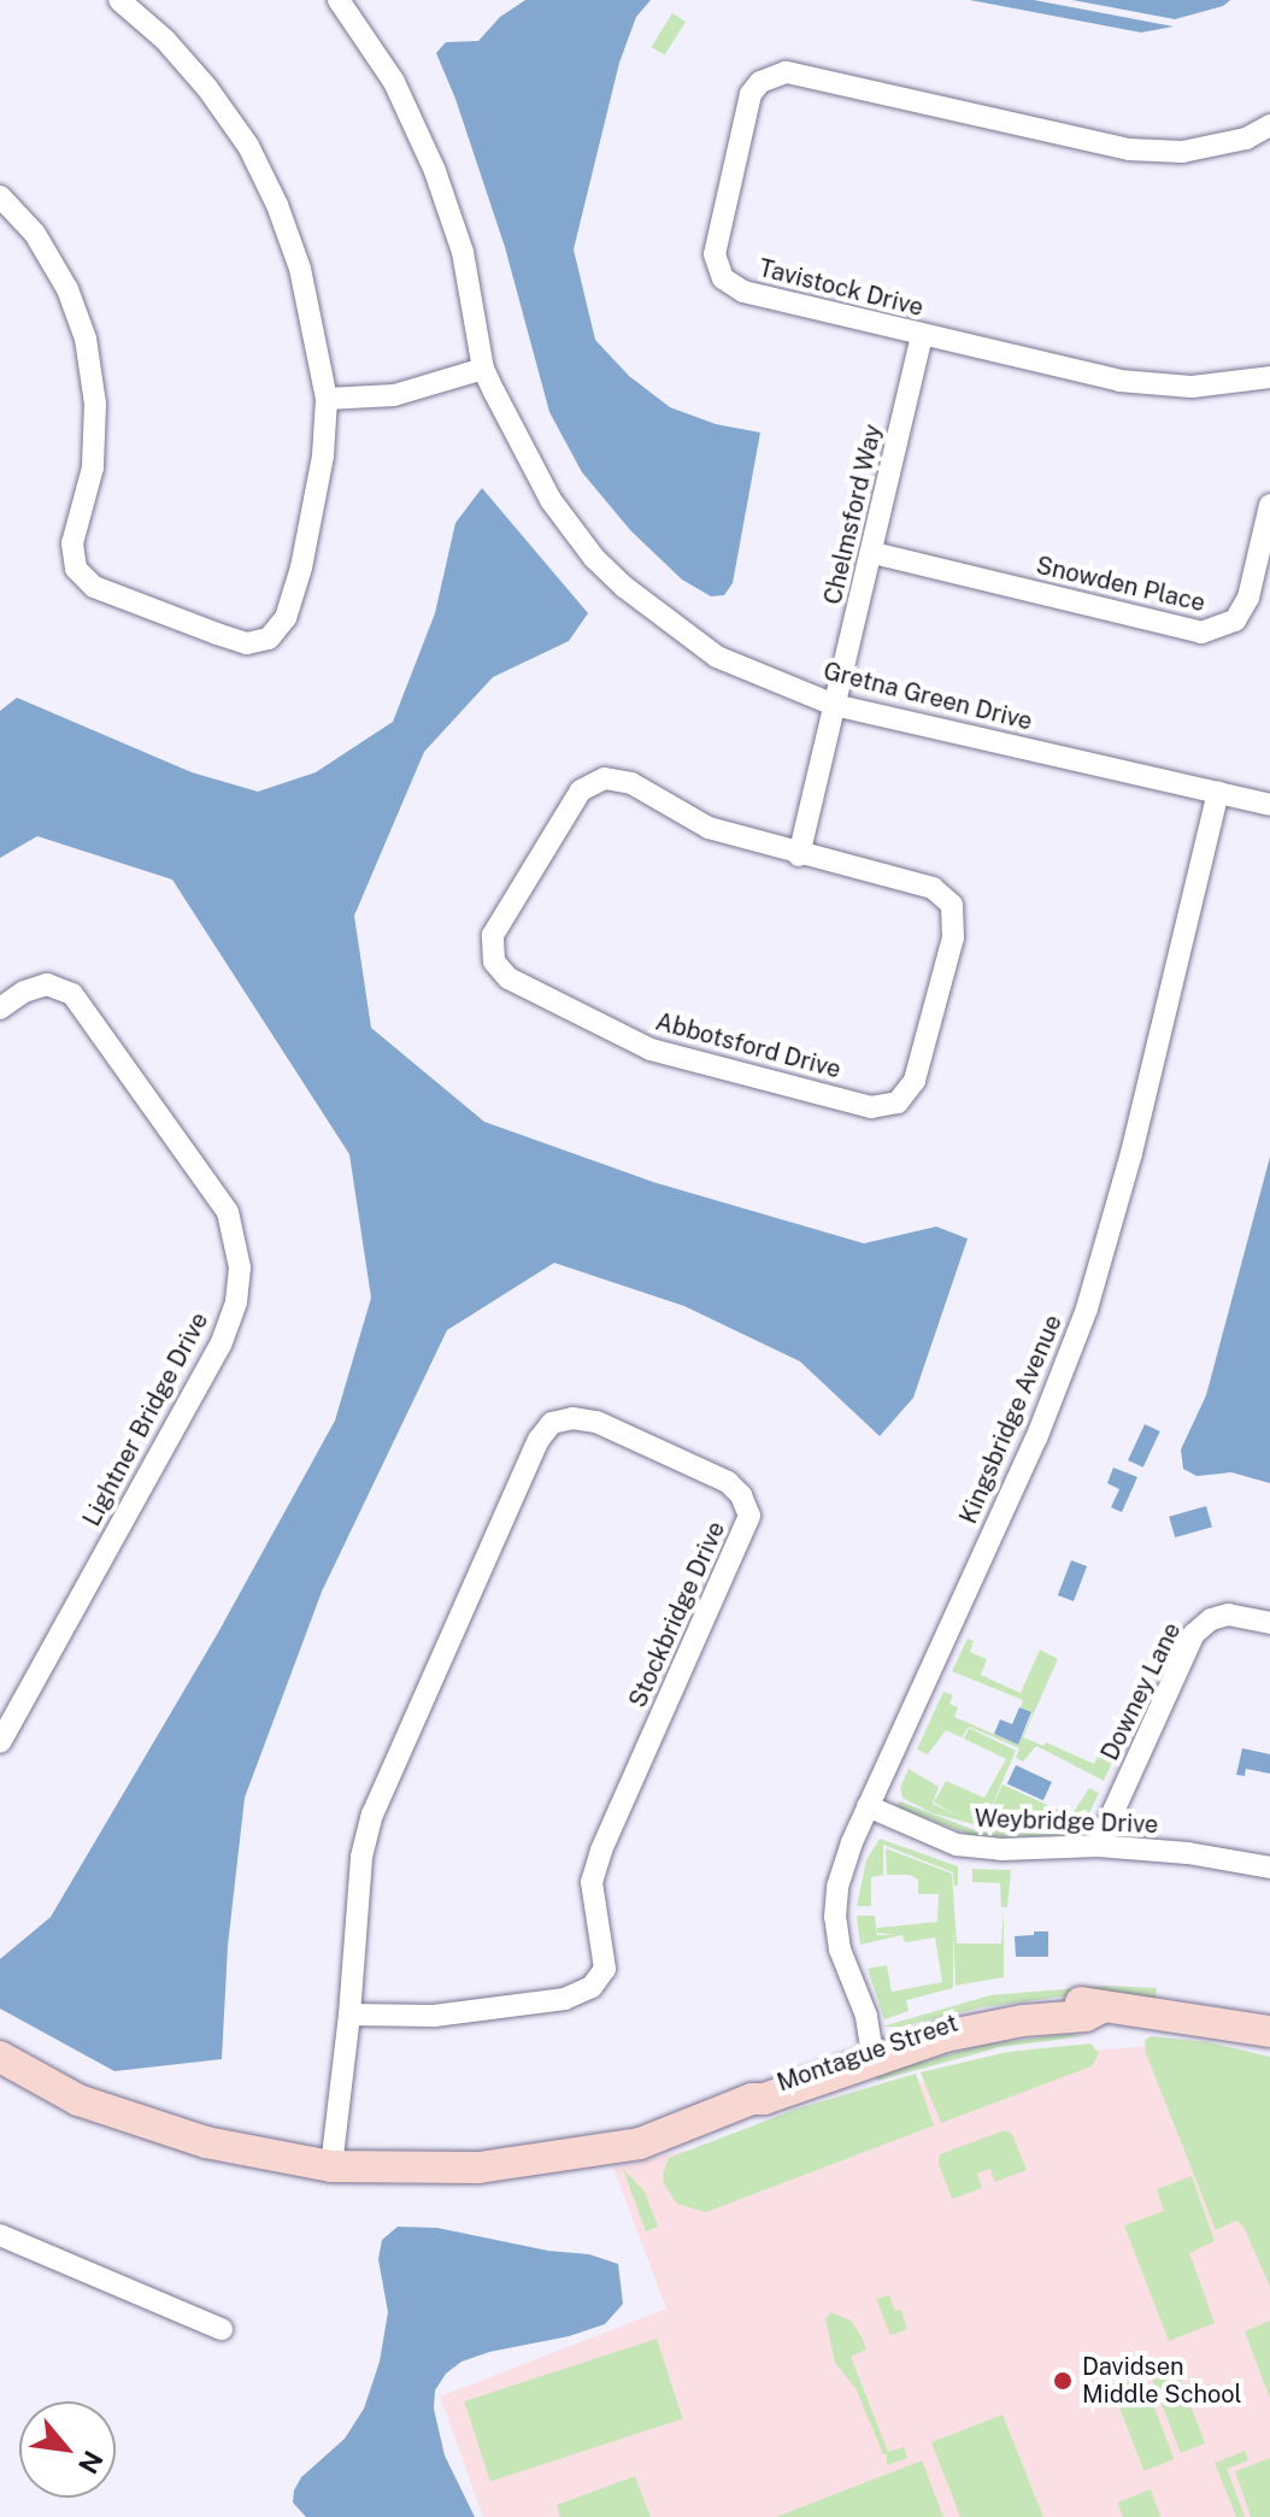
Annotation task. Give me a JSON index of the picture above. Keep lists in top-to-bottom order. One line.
{"streets":{"street":["Tavistock Drive","Chelmsford Way","Snowden Place","Gretna Green Drive","Abbotsford Drive","Lightner Bridge Drive","Kingsbridge Avenue","Stockbridge Drive","Downey Lane","Weybridge Drive","Montague Street"]},"crossings":[["Tavistock Drive","Chelmsford Way"],["Chelmsford Way","Snowden Place"],["Chelmsford Way","Gretna Green Drive"],["Gretna Green Drive","Kingsbridge Avenue"],["Kingsbridge Avenue","Weybridge Drive"],["Kingsbridge Avenue","Montague Street"],["Stockbridge Drive","Montague Street"],["Downey Lane","Weybridge Drive"]],"places":["Davidsen Middle School"],"north":"bottom right"}
